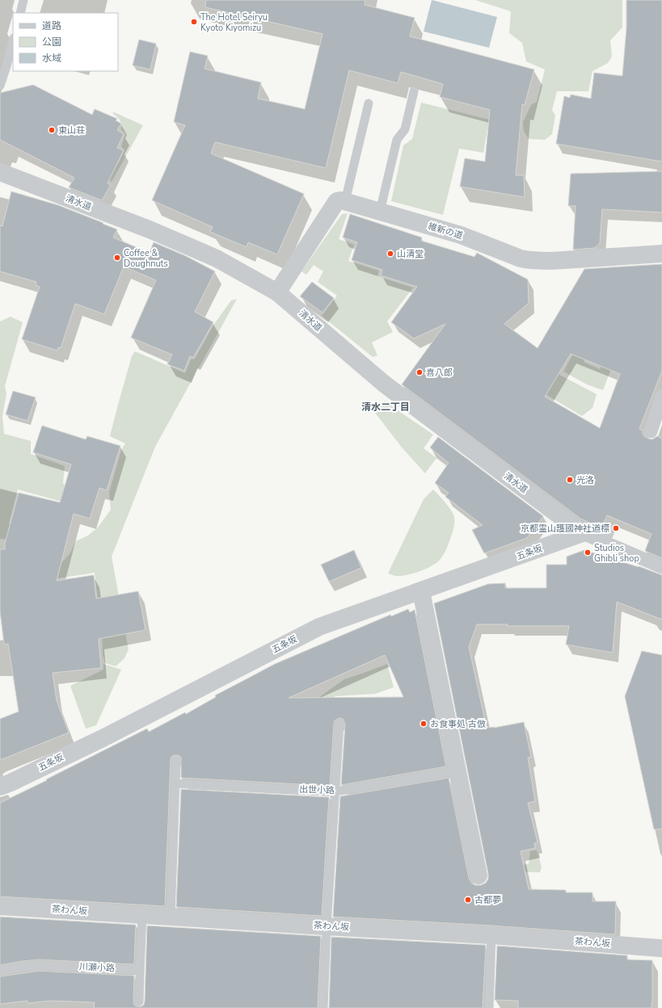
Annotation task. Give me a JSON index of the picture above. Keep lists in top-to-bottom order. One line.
{"streets":{"street":["清水道","維新の道","五条坂","茶わん坂"],"lane":["出世小路","川瀬小路"]},"crossings":[["清水道","五条坂"]],"districts":["清水二丁目"],"places":["The Hotel Seiryu Kyoto Kiyomizu","東山荘","山清堂","Coffee & Doughnuts","喜八郎","光洛","京都霊山護國神社道標","Studios Ghibli shop","お食事処 古倣","古都夢"],"legend":["道路","公園","水域"]}
